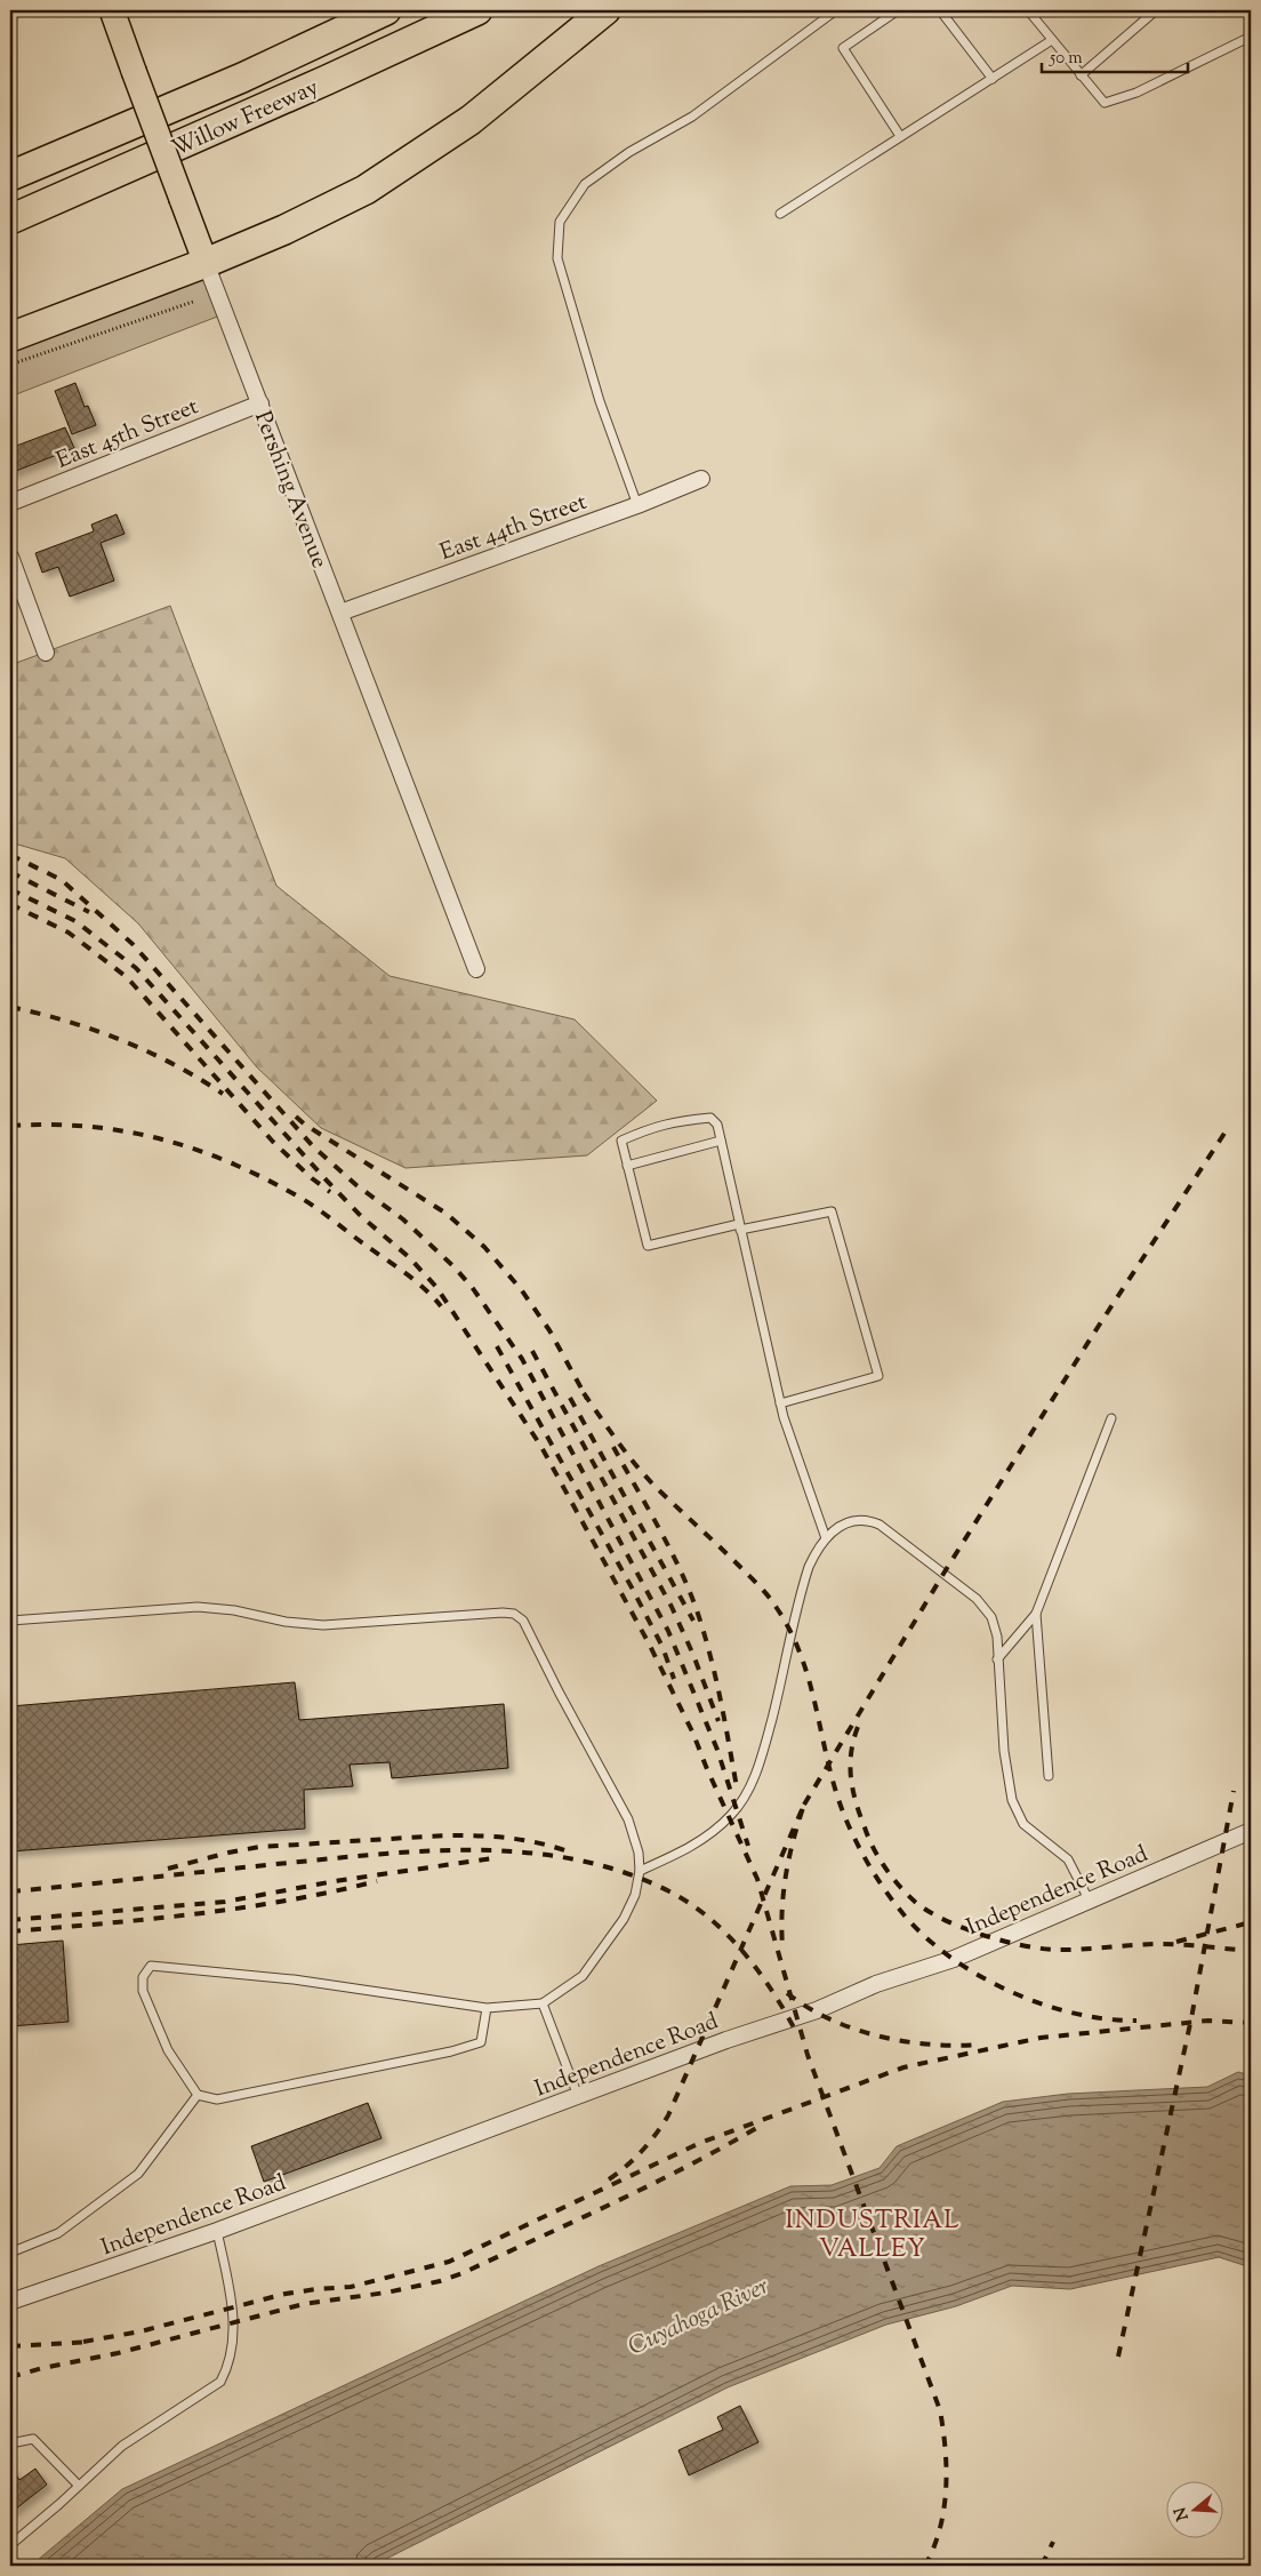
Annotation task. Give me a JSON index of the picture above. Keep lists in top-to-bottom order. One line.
{"streets":{"highway":["Willow Freeway"],"main road":["Pershing Avenue"],"street":["East 45th Street","East 44th Street","Independence Road"]},"crossings":[["East 45th Street","Pershing Avenue"],["Pershing Avenue","East 44th Street"]],"districts":["INDUSTRIAL VALLEY"],"water":["Cuyahoga River"],"scale_bar":"50 m","north":"left"}
